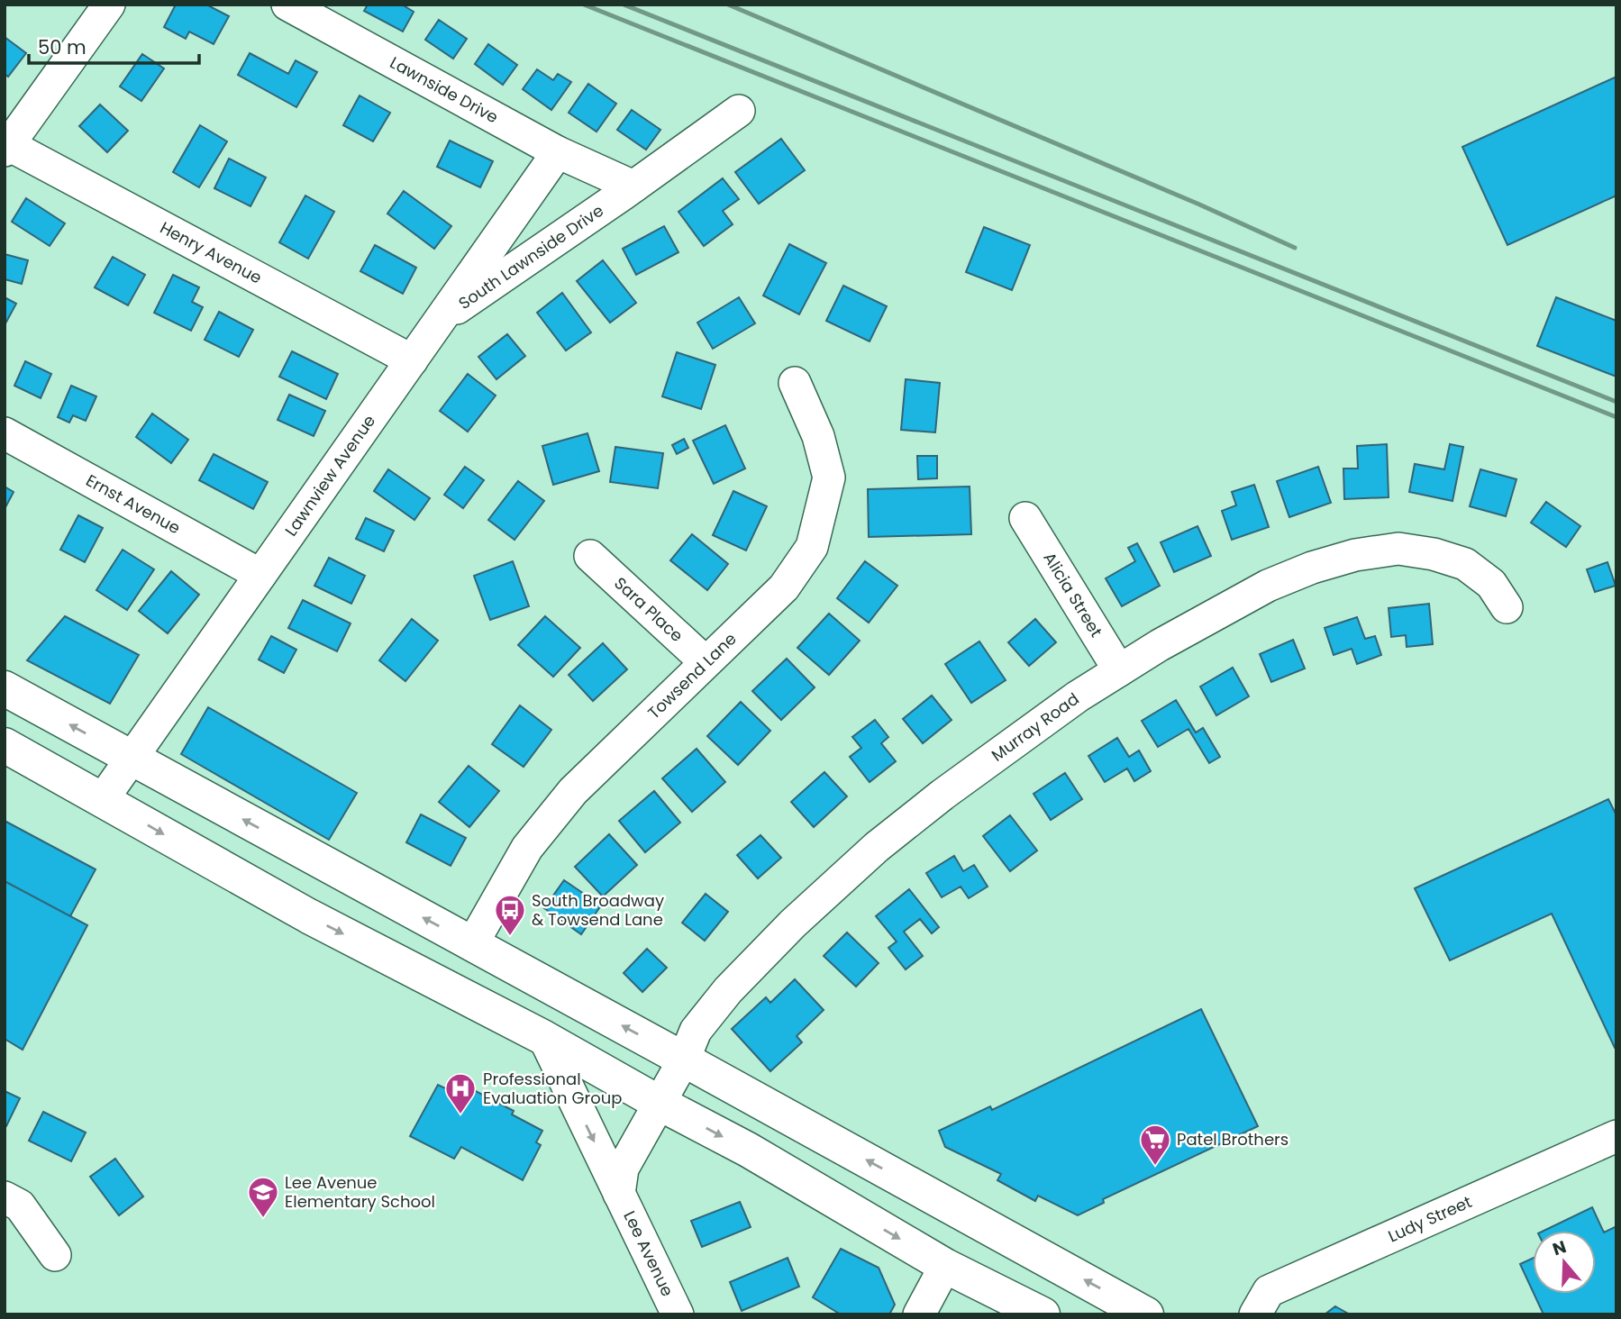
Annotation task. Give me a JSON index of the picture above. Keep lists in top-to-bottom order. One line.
{"streets":{"street":["Lawnside Drive","Henry Avenue","South Lawnside Drive","Lawnview Avenue","Ernst Avenue","Alicia Street","Sara Place","Towsend Lane","Murray Road","Ludy Street","Lee Avenue"]},"crossings":[["Lawnside Drive","South Lawnside Drive"],["Lawnside Drive","Lawnview Avenue"],["Henry Avenue","Lawnview Avenue"],["South Lawnside Drive","Lawnview Avenue"],["Lawnview Avenue","Ernst Avenue"],["Alicia Street","Murray Road"],["Sara Place","Towsend Lane"],["Murray Road","Lee Avenue"]],"one_way":["Lee Avenue"],"places":{"bus stop":["South Broadway & Towsend Lane"],"hospital":["Professional Evaluation Group"],"supermarket":["Patel Brothers"],"school or university":["Lee Avenue Elementary School"]},"scale_bar":"50 m","north":"top"}
